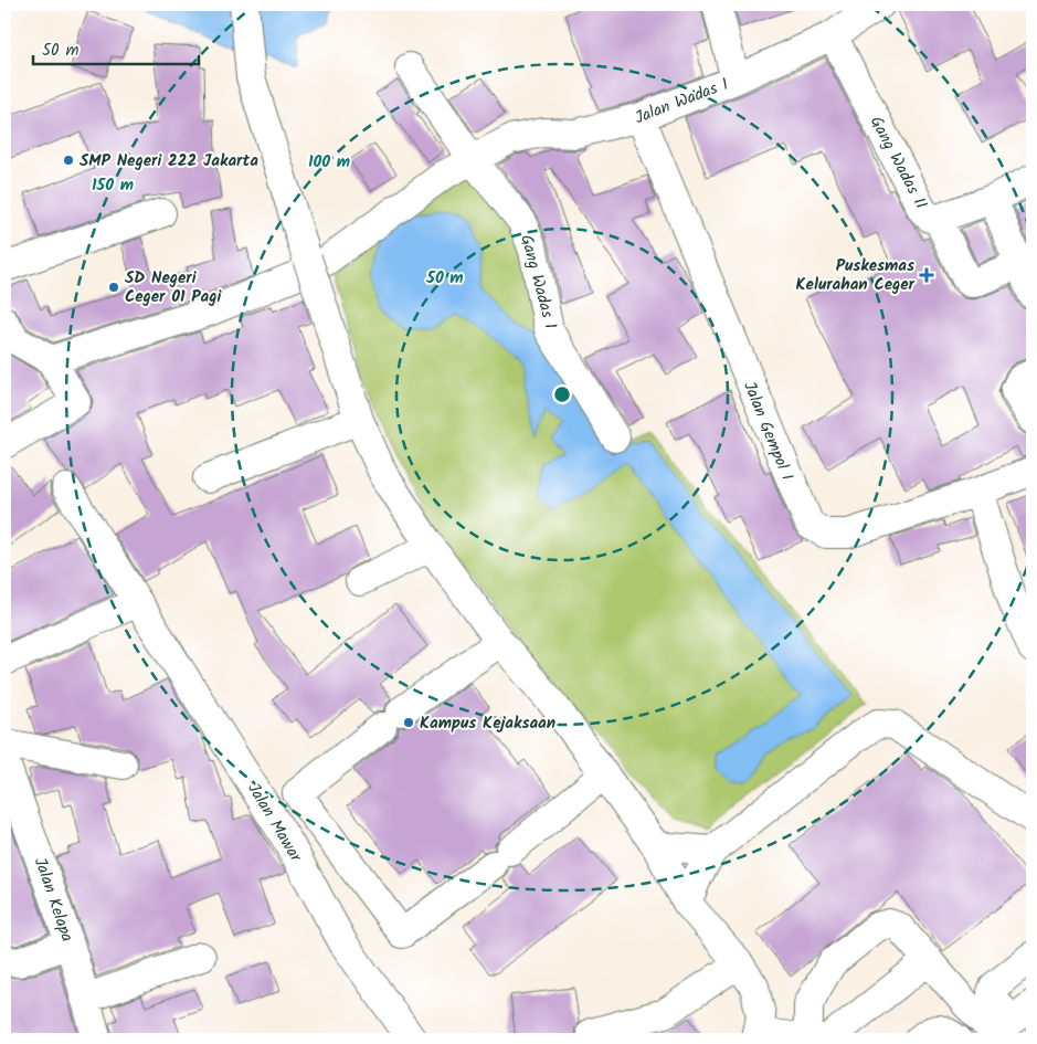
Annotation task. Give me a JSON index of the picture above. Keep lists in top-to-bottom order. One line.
{"streets":{"street":["Jalan Wadas 1","Gang Wadas II","Gang Wadas 1","Jalan Gempol I","Jalan Mawar","Jalan Kelapa"]},"crossings":[["Jalan Wadas 1","Gang Wadas II"],["Jalan Wadas 1","Gang Wadas 1"],["Jalan Wadas 1","Jalan Gempol I"]],"places":{"other":["SMP Negeri 222 Jakarta","SD Negeri Ceger 01 Pagi","Kampus Kejaksaan"],"health":["Puskesmas Kelurahan Ceger"]},"scale_bar":"50 m","rings":["100 m","150 m","50 m"]}
